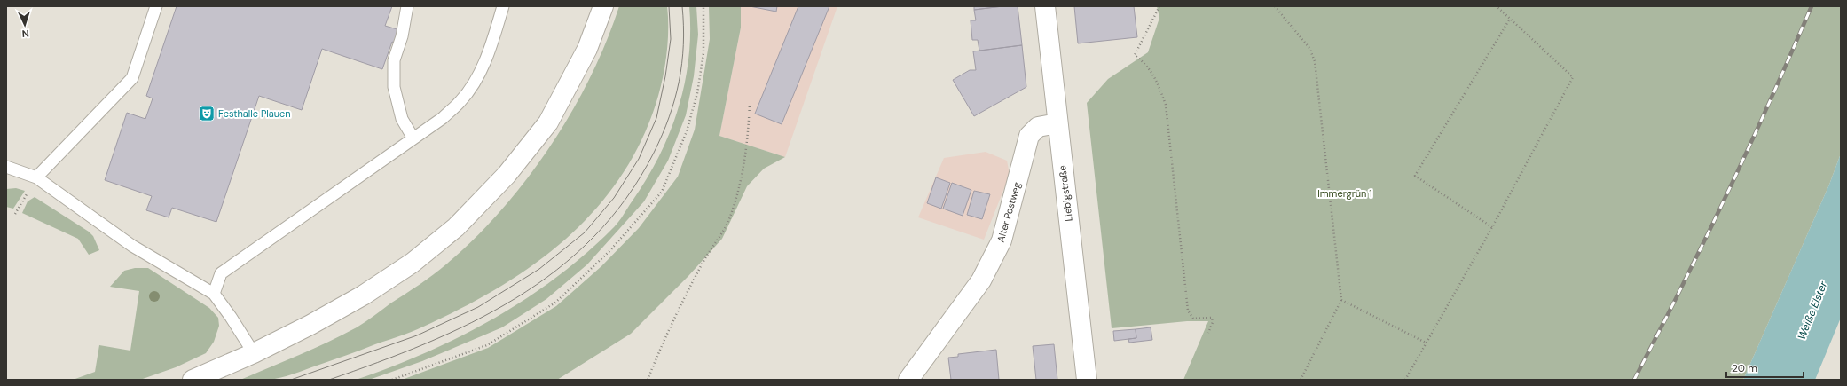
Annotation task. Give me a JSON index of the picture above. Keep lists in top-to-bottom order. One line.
{"streets":{"street":["Liebigstraße","Alter Postweg"]},"crossings":[["Liebigstraße","Alter Postweg"]],"water":["Weiße Elster"],"parks":["Immergrün 1"],"places":{"theatre":["Festhalle Plauen"]},"scale_bar":"20 m","north":"bottom"}
